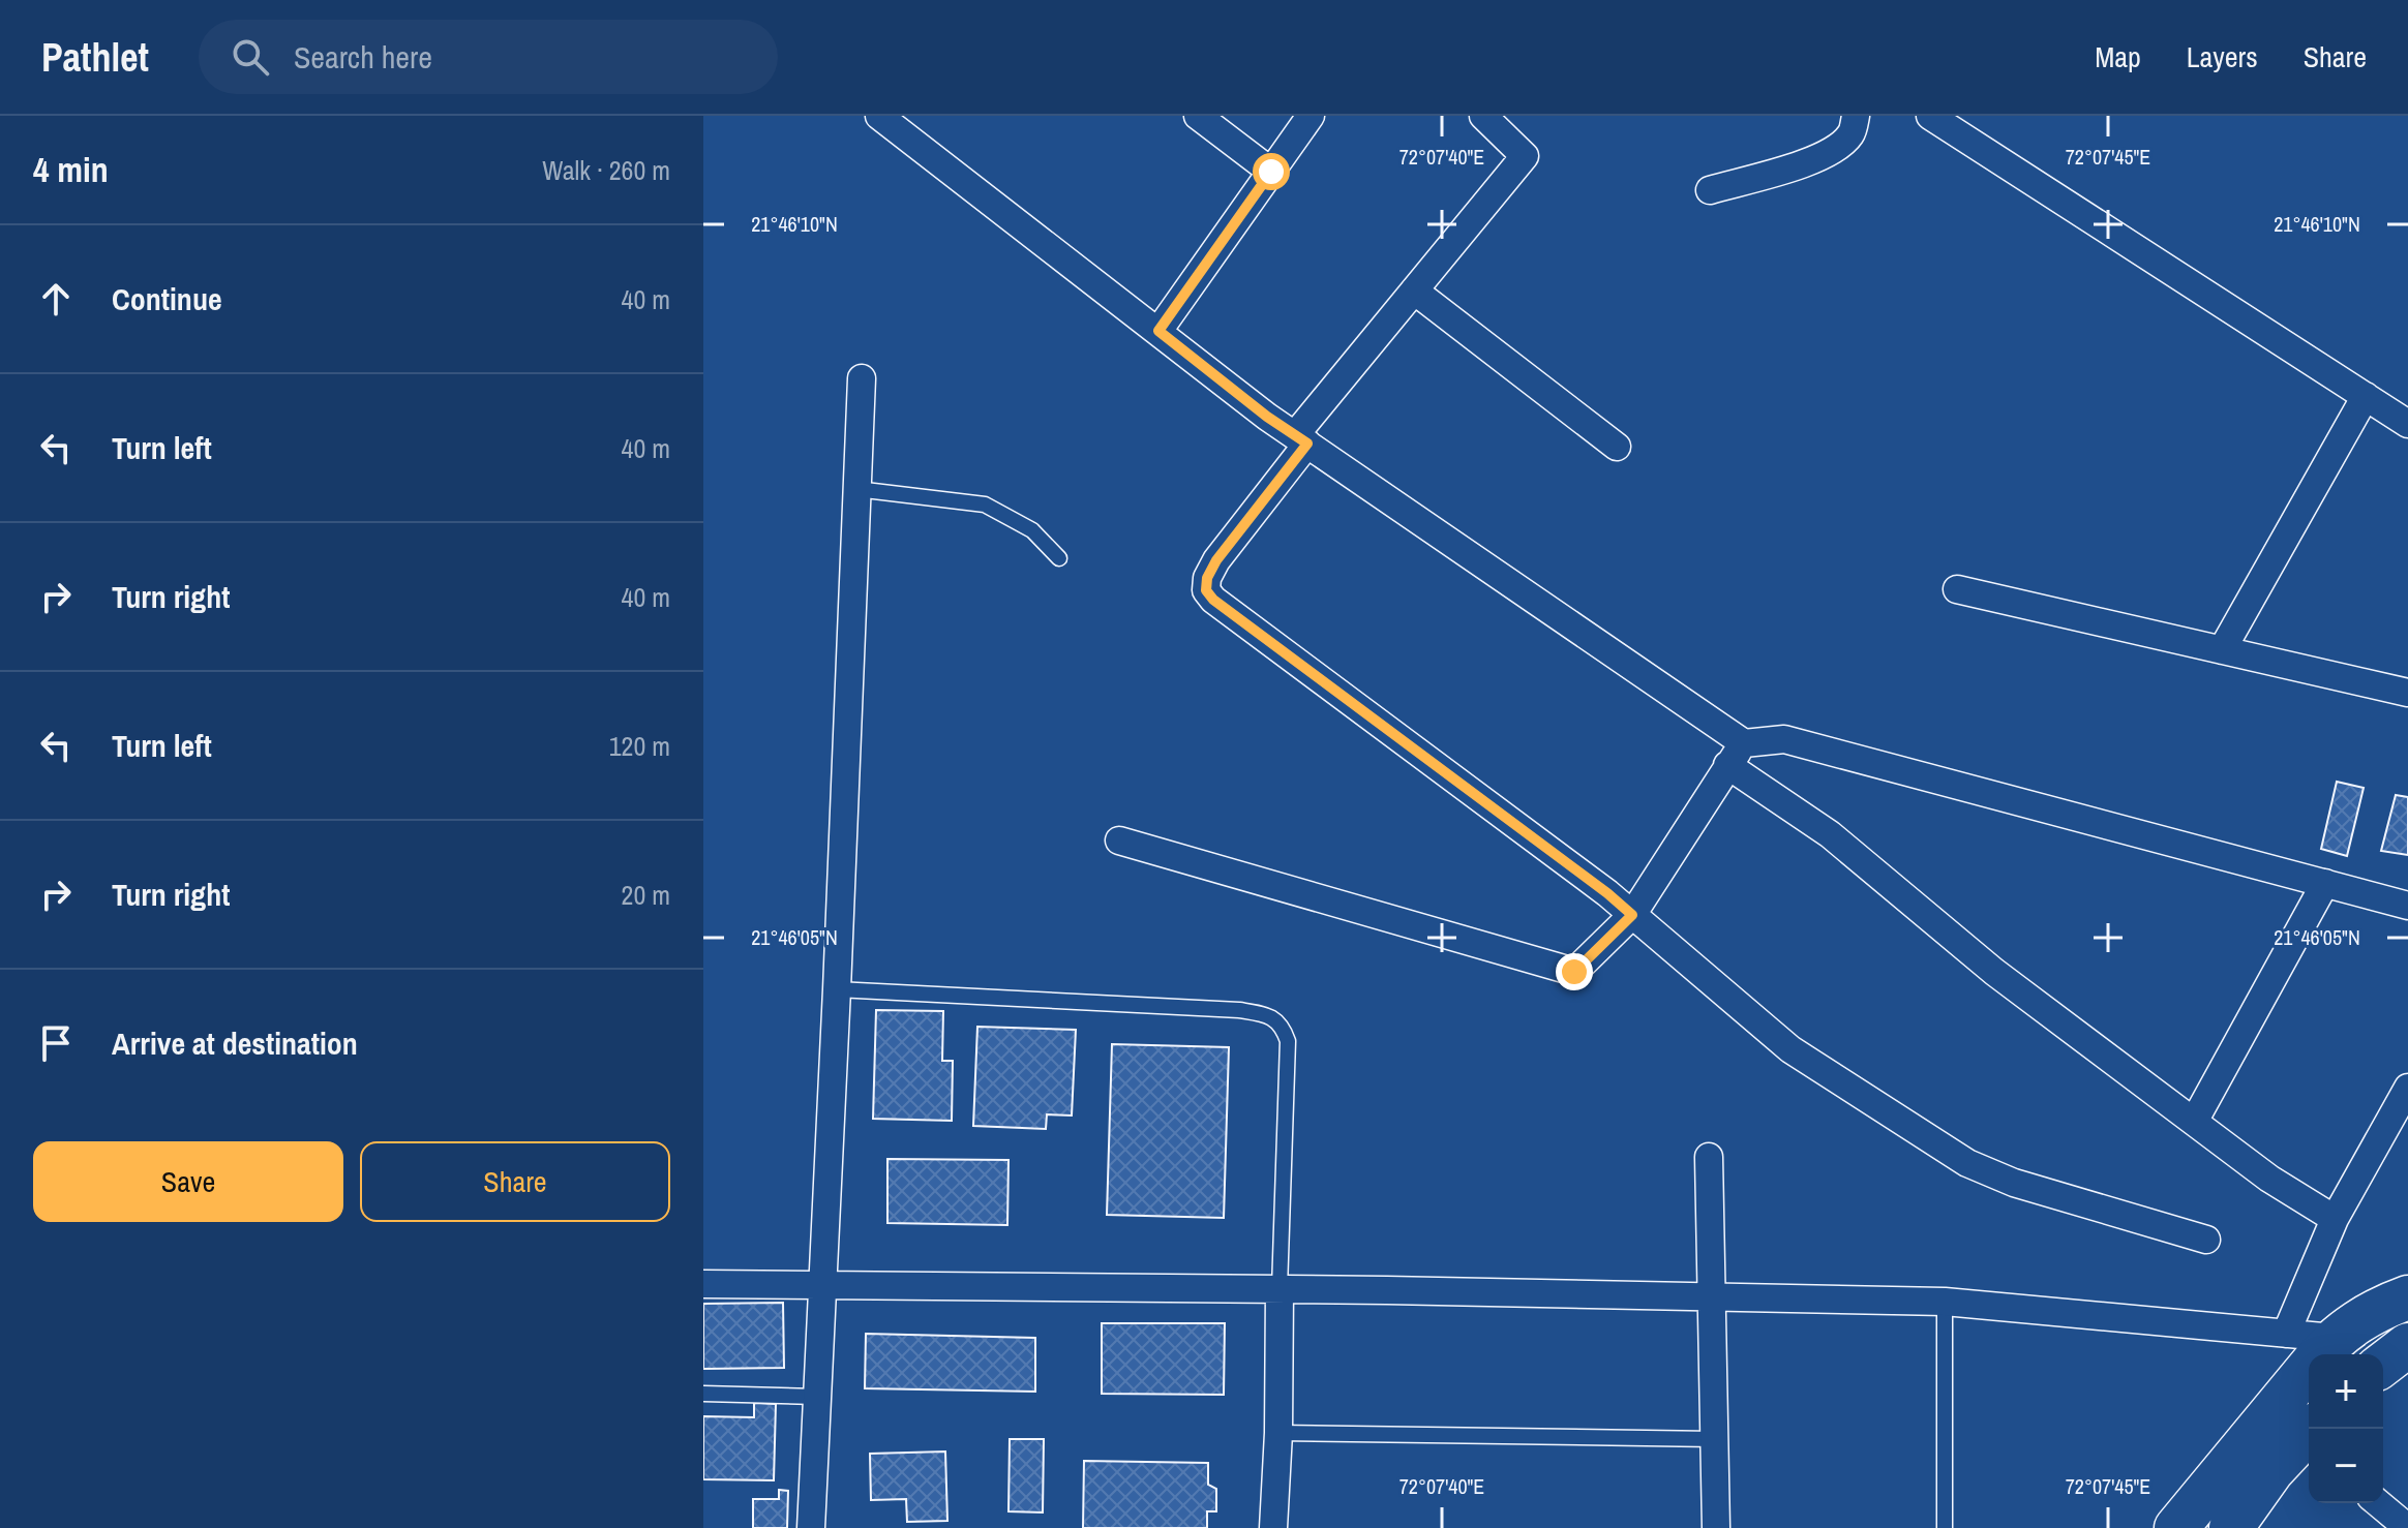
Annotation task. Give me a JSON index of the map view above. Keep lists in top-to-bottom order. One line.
{"page":{"header":"Pathlet","search":"Search here","nav":["Map","Layers","Share"],"heading":["4 min","Walk · 260 m"],"list":[["Continue","40 m"],["Turn left","40 m"],["Turn right","40 m"],["Turn left","120 m"],["Turn right","20 m"],"Arrive at destination"],"buttons":["Save","Share"],"map_buttons":["+","−"]},"coordinates":["72°07'40\"E","72°07'45\"E","21°46'10\"N","21°46'05\"N"]}
